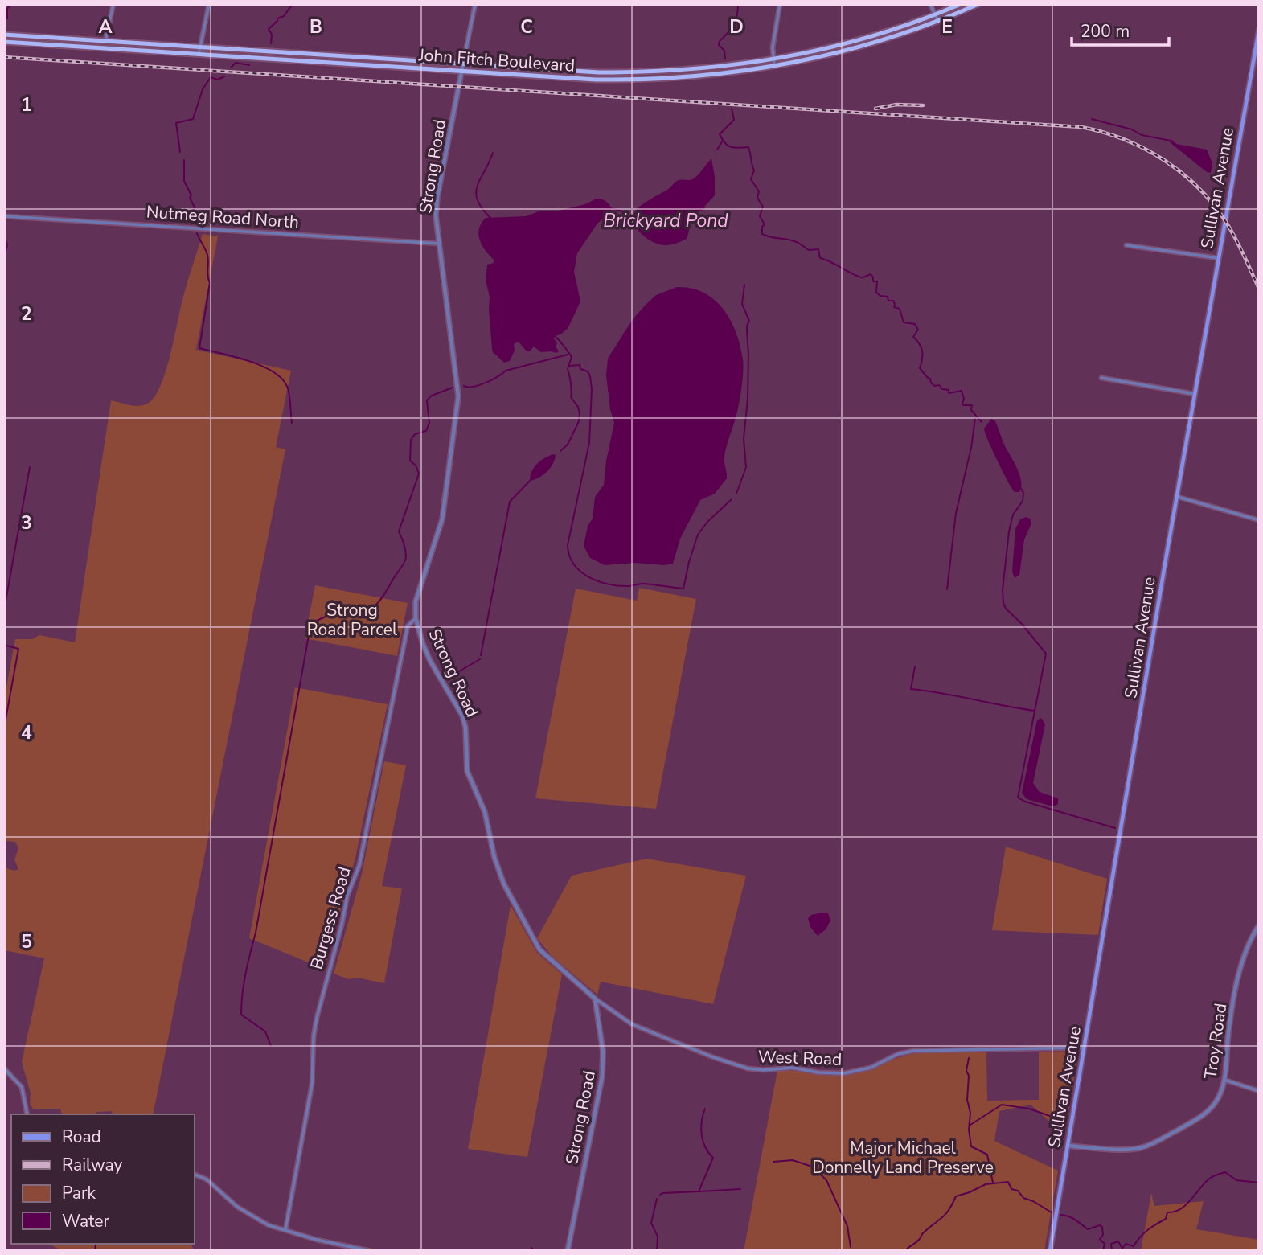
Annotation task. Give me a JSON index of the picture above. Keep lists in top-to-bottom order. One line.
{"streets":{"highway":["John Fitch Boulevard"],"main road":["Sullivan Avenue"],"street":["Strong Road","Nutmeg Road North","Burgess Road","Troy Road","West Road"]},"crossings":[["John Fitch Boulevard","Strong Road"],["Strong Road","Nutmeg Road North"],["Strong Road","Burgess Road"],["Strong Road","West Road"],["Sullivan Avenue","Troy Road"],["Sullivan Avenue","West Road"]],"water":["Brickyard Pond"],"parks":["Strong Road Parcel","Major Michael Donnelly Land Preserve"],"legend":["Road","Railway","Park","Water"],"scale_bar":"200 m","grid":{"columns":["A","B","C","D","E"],"rows":["1","2","3","4","5"]}}
